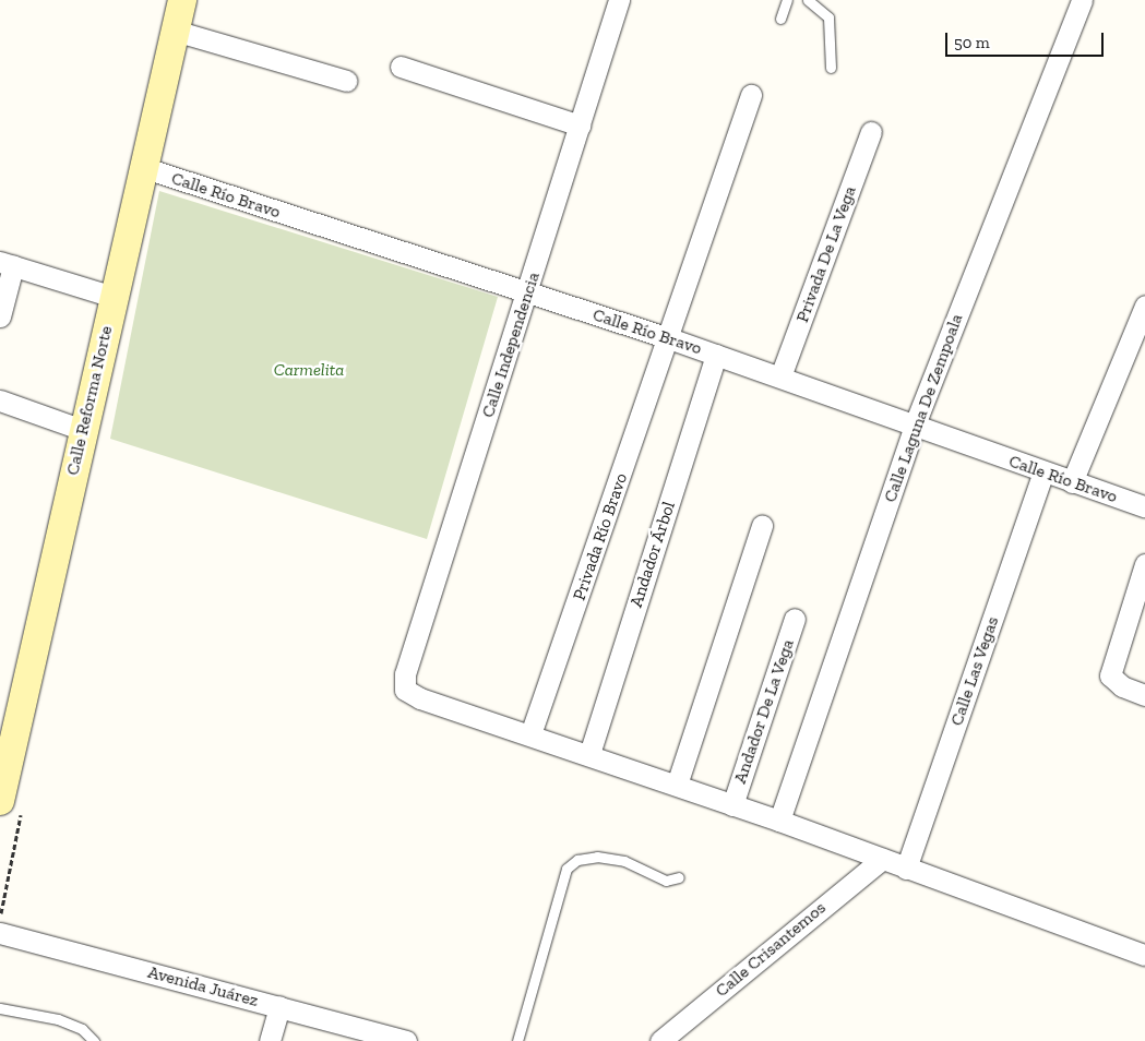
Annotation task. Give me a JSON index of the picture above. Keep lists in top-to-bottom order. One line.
{"streets":{"main road":["Calle Reforma Norte"],"street":["Calle Río Bravo","Privada De La Vega","Calle Independencia","Calle Laguna De Zempoala","Privada Río Bravo","Andador Árbol","Calle Las Vegas","Andador De La Vega","Calle Crisantemos","Avenida Juárez"]},"crossings":[["Calle Río Bravo","Privada De La Vega"],["Calle Río Bravo","Calle Independencia"],["Calle Río Bravo","Calle Reforma Norte"],["Calle Río Bravo","Calle Laguna De Zempoala"],["Calle Río Bravo","Privada Río Bravo"],["Calle Río Bravo","Andador Árbol"],["Calle Río Bravo","Calle Las Vegas"],["Calle Independencia","Privada Río Bravo"]],"parks":["Carmelita"],"scale_bar":"50 m"}
